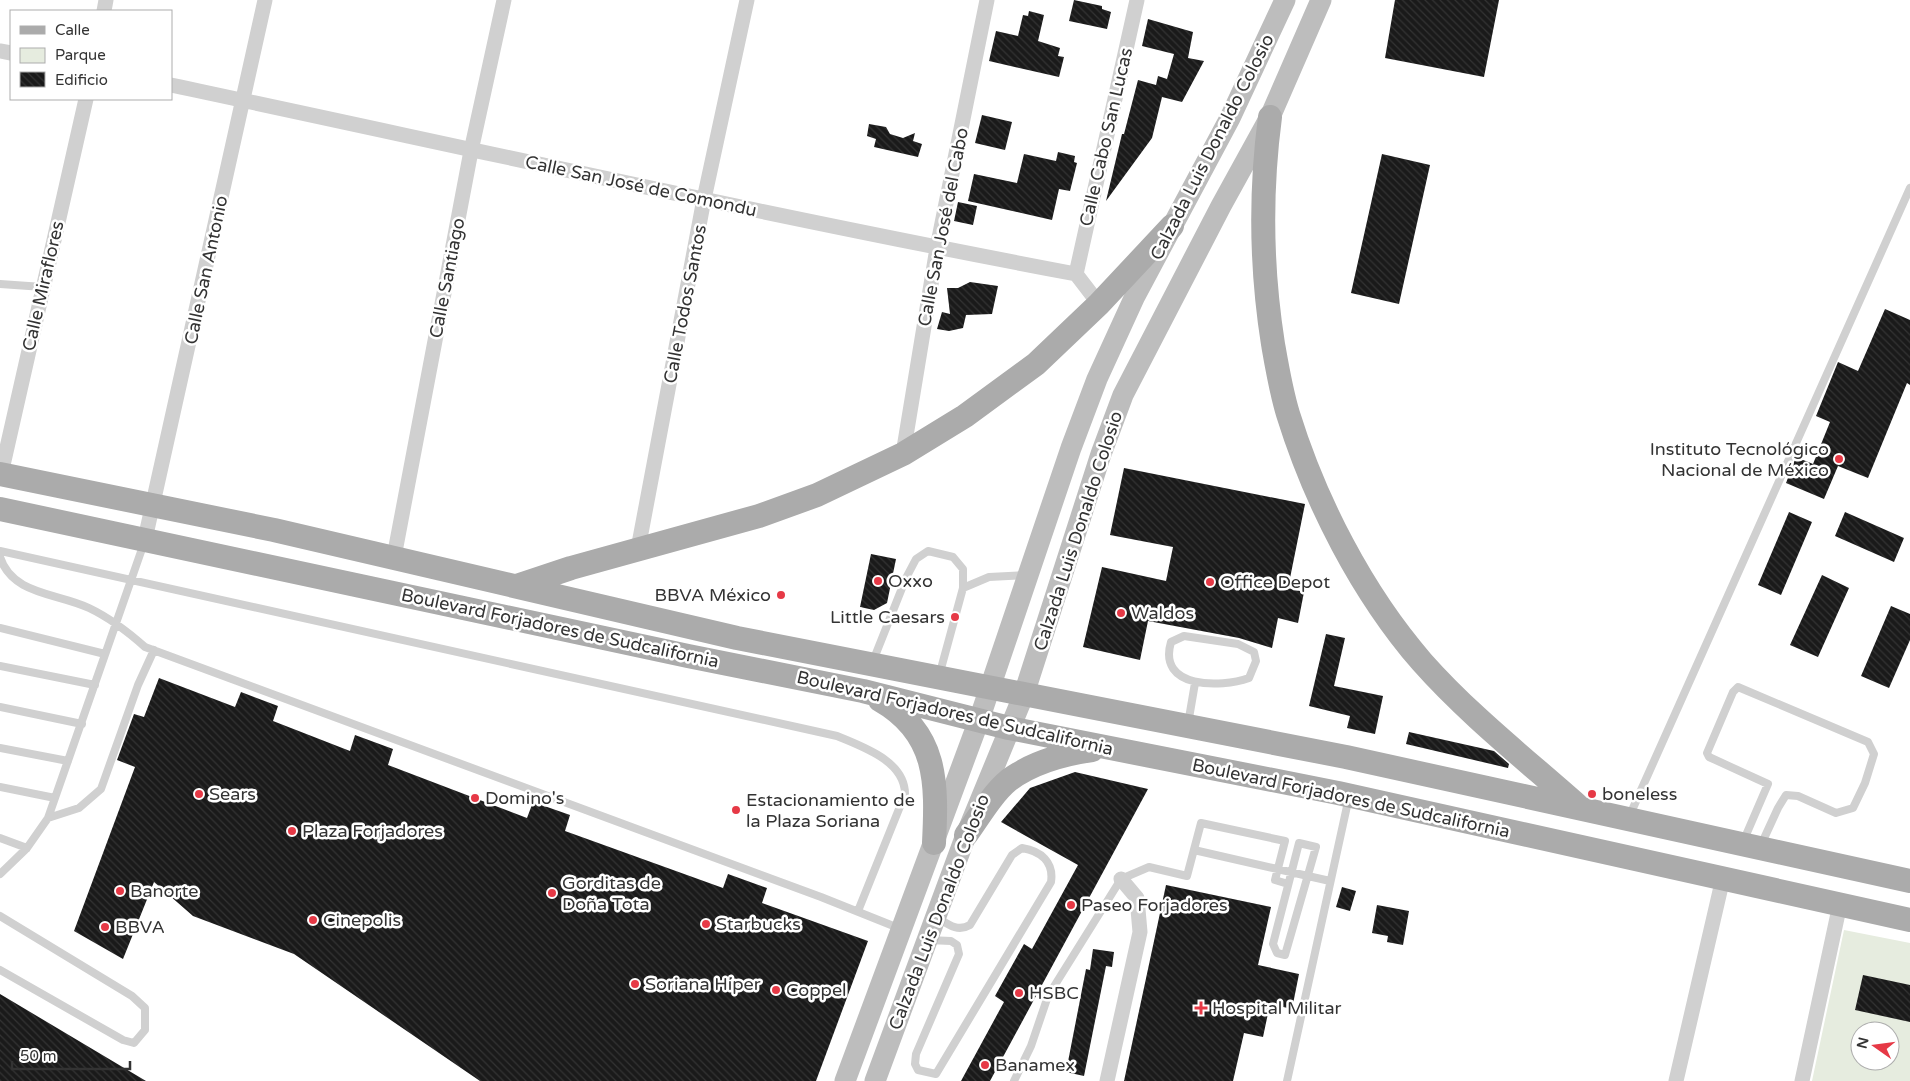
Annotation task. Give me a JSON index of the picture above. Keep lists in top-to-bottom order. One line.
{"streets":{"main road":["Calzada Luis Donaldo Colosio","Boulevard Forjadores de Sudcalifornia"],"street":["Calle Cabo San Lucas","Calle San José de Comondu","Calle San José del Cabo","Calle San Antonio","Calle Santiago","Calle Miraflores","Calle Todos Santos"]},"crossings":[["Calle Cabo San Lucas","Calle San José de Comondu"],["Calzada Luis Donaldo Colosio","Boulevard Forjadores de Sudcalifornia"],["Calle San José de Comondu","Calle San José del Cabo"],["Calle San José de Comondu","Calle San Antonio"],["Calle San José de Comondu","Calle Santiago"],["Calle San José de Comondu","Calle Todos Santos"],["Calle San Antonio","Boulevard Forjadores de Sudcalifornia"],["Calle Santiago","Boulevard Forjadores de Sudcalifornia"],["Calle Miraflores","Boulevard Forjadores de Sudcalifornia"]],"places":{"other":["Instituto Tecnológico Nacional de México","Oxxo","Office Depot","BBVA México","Waldos","Little Caesars","Sears","boneless","Domino's","Estacionamiento de la Plaza Soriana","Plaza Forjadores","Banorte","Gorditas de Doña Tota","Paseo Forjadores","Cinepolis","Starbucks","BBVA","Soriana Híper","Coppel","HSBC","Banamex"],"health":["Hospital Militar"]},"legend":["Calle","Parque","Edificio"],"scale_bar":"50 m","north":"left"}
